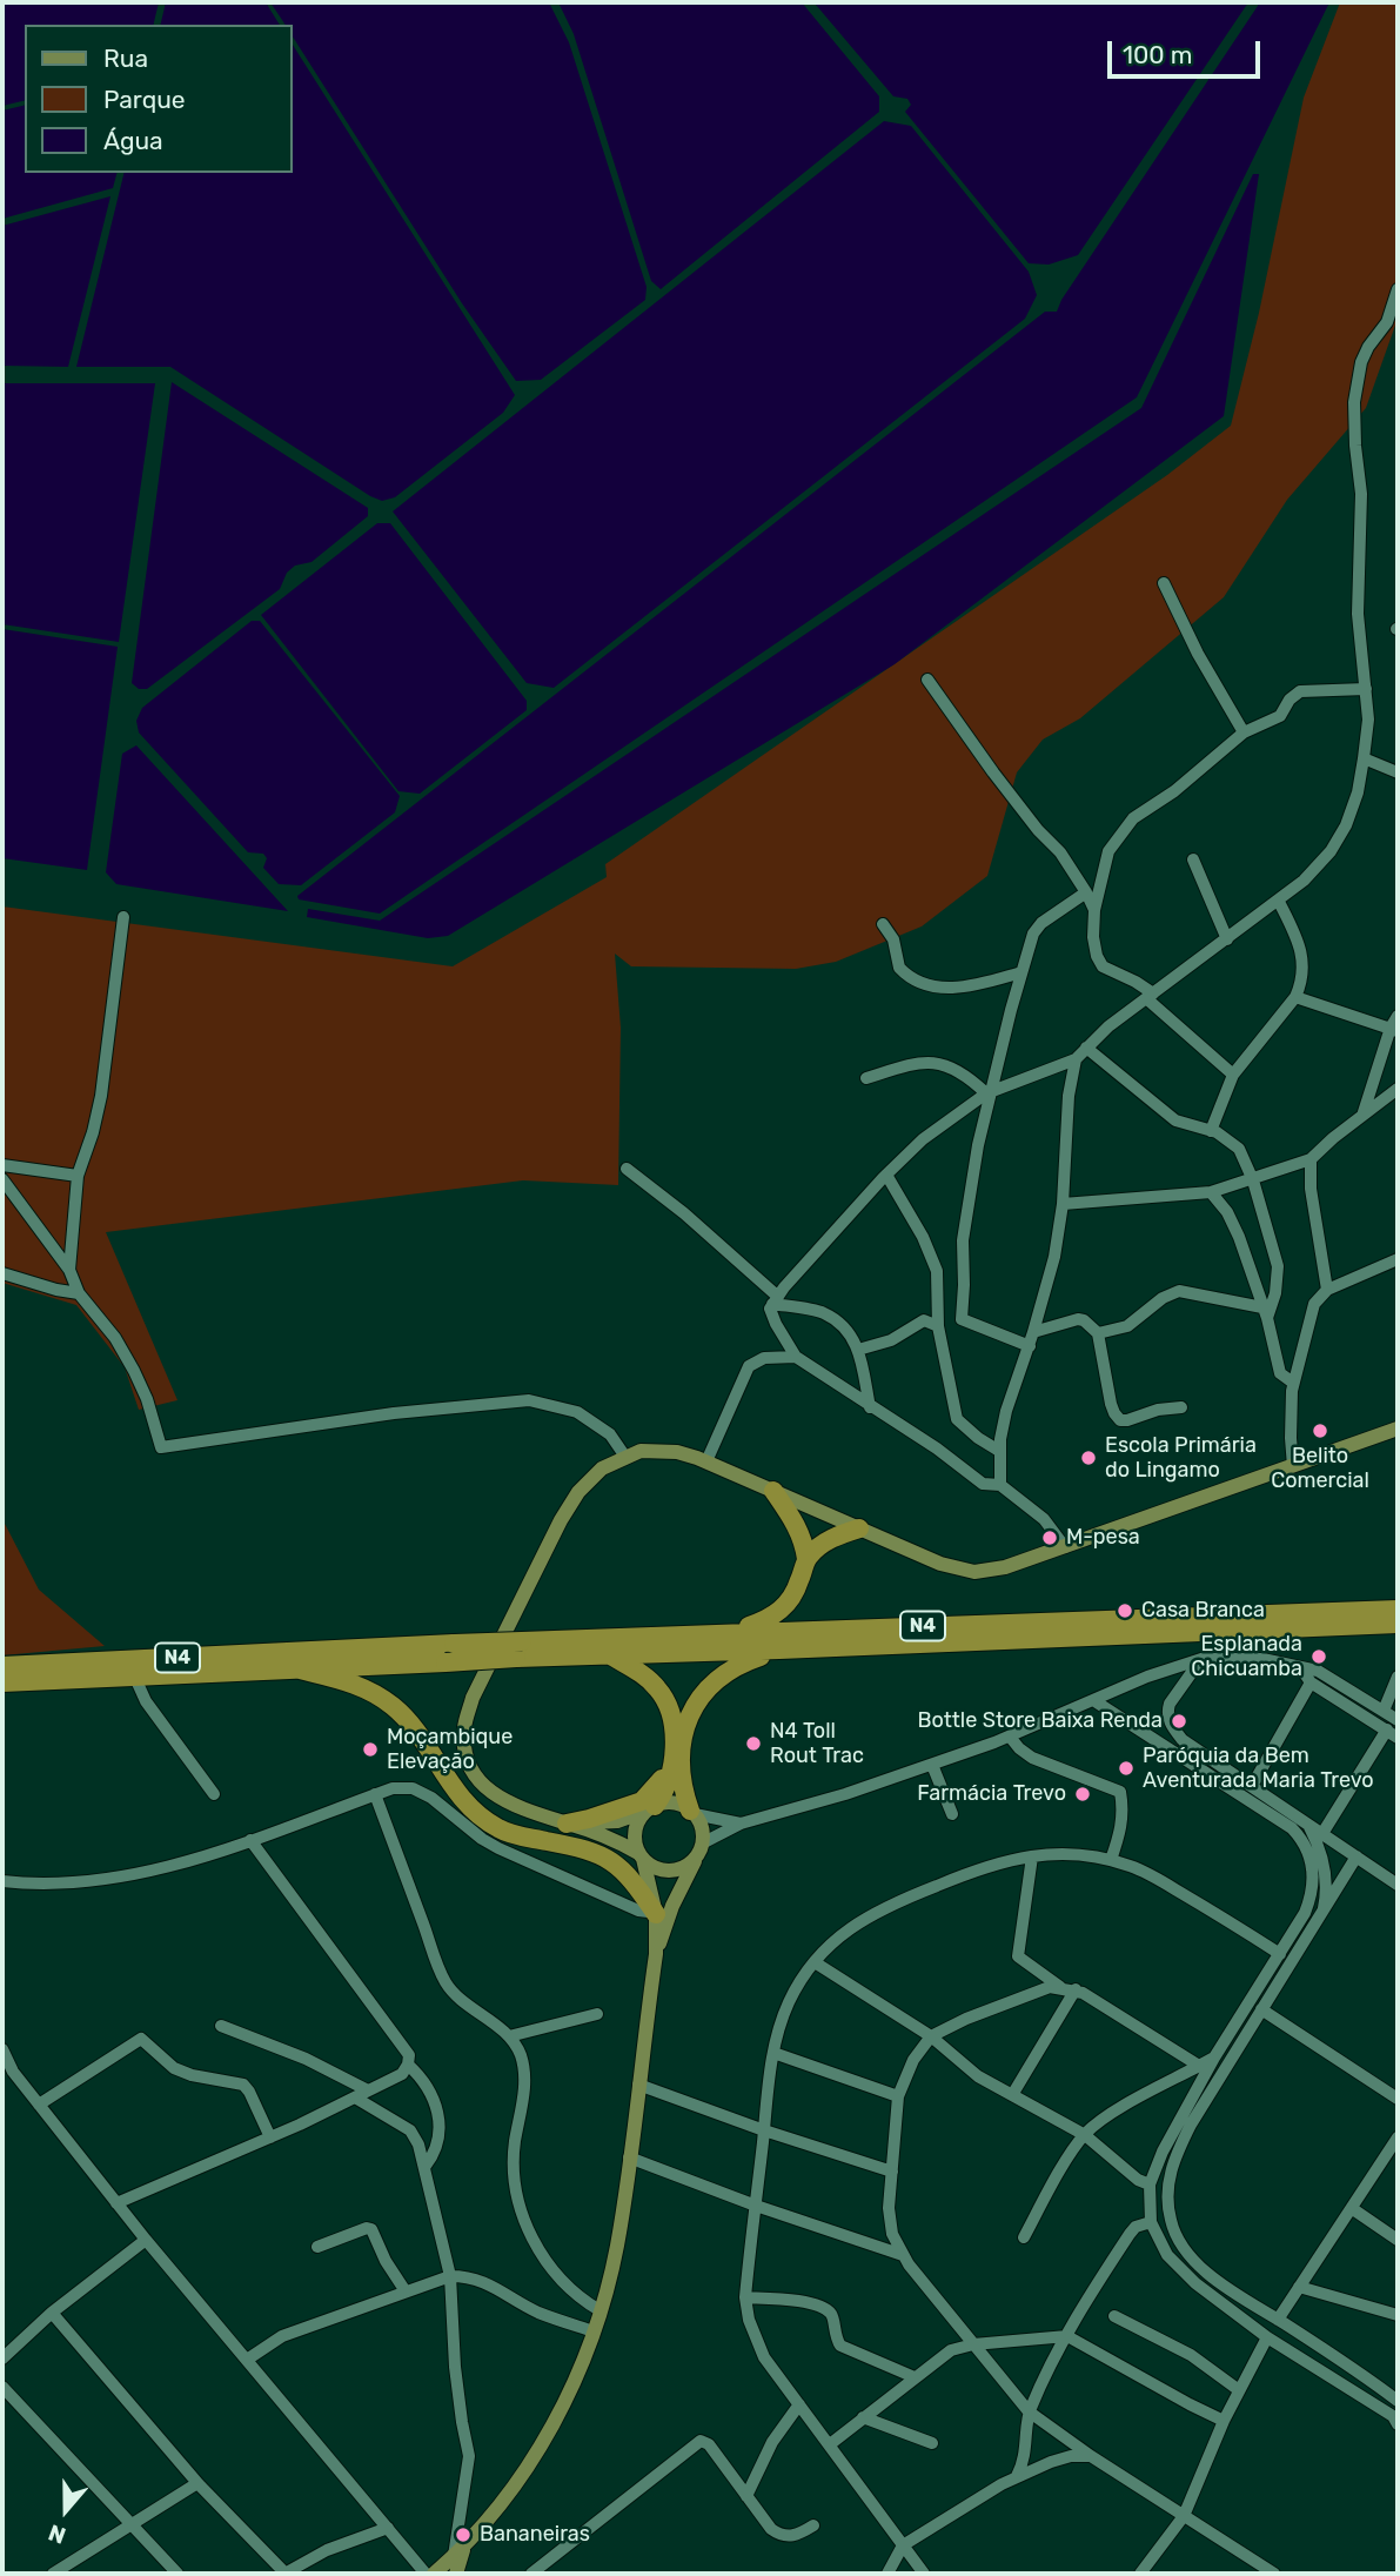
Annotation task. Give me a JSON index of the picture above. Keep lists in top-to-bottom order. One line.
{"streets":{"highway":["N4"]},"places":["Belito Comercial","Escola Primária do Lingamo","M-pesa","Casa Branca","Esplanada Chicuamba","Bottle Store Baixa Renda","N4 Toll Rout Trac","Moçambique Elevação","Paróquia da Bem Aventurada Maria Trevo","Farmácia Trevo","Bananeiras"],"legend":["Rua","Parque","Água"],"scale_bar":"100 m","north":"bottom"}
